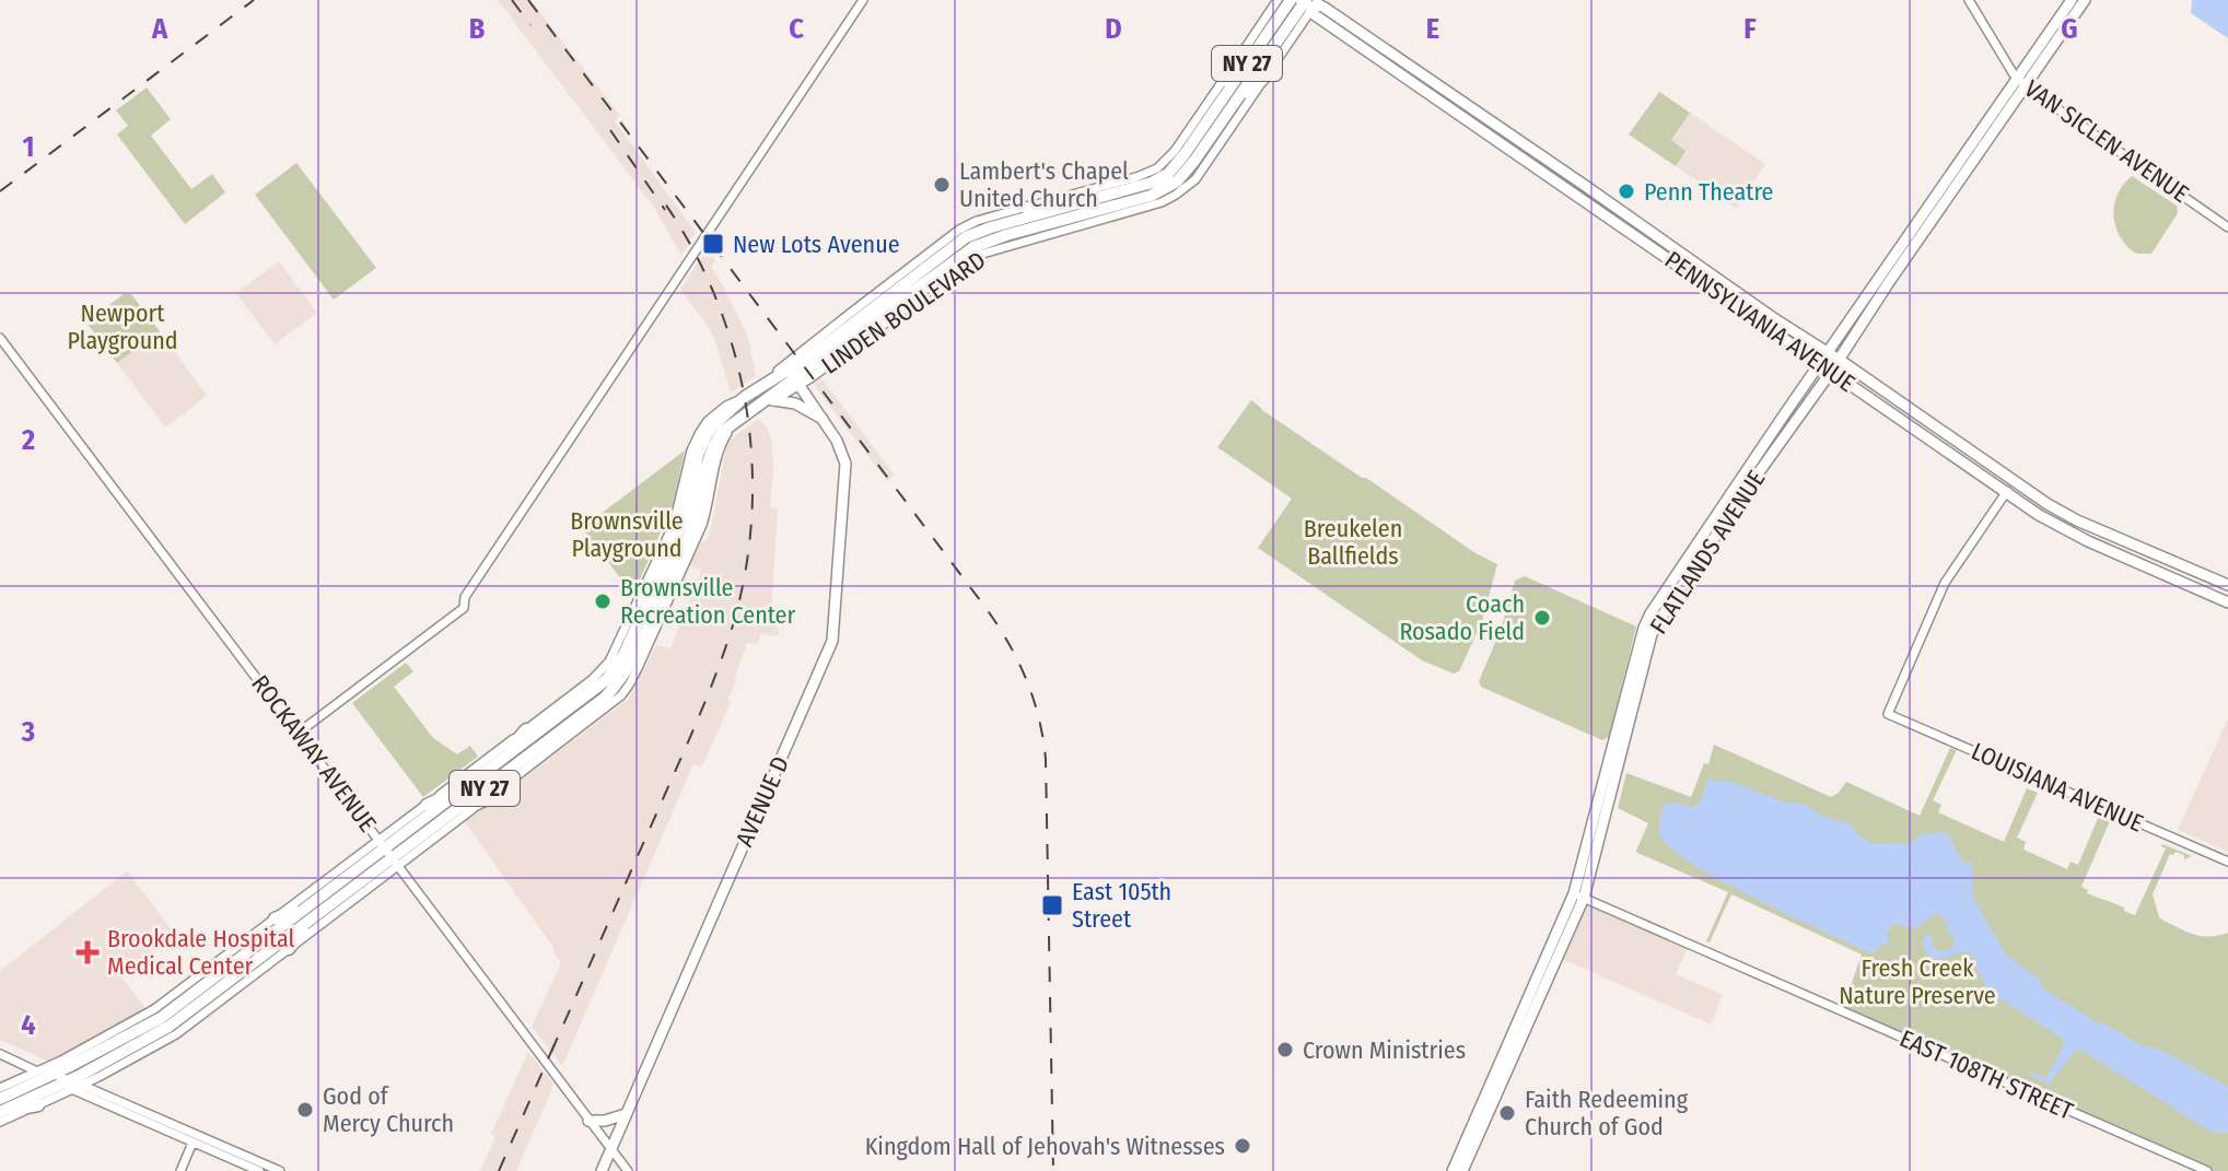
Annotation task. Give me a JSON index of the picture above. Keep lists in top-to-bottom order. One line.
{"streets":{"highway":["NY 27","LINDEN BOULEVARD"],"main road":["PENNSYLVANIA AVENUE","FLATLANDS AVENUE","AVENUE D"],"street":["VAN SICLEN AVENUE","ROCKAWAY AVENUE","LOUISIANA AVENUE","EAST 108TH STREET"]},"crossings":[["VAN SICLEN AVENUE","FLATLANDS AVENUE"],["LINDEN BOULEVARD","PENNSYLVANIA AVENUE"],["LINDEN BOULEVARD","ROCKAWAY AVENUE"],["LINDEN BOULEVARD","AVENUE D"],["PENNSYLVANIA AVENUE","FLATLANDS AVENUE"],["PENNSYLVANIA AVENUE","LOUISIANA AVENUE"],["FLATLANDS AVENUE","EAST 108TH STREET"],["ROCKAWAY AVENUE","AVENUE D"]],"parks":["Newport Playground","Brownsville Playground","Breukelen Ballfields","Fresh Creek Nature Preserve"],"places":{"other":["Lambert's Chapel United Church","Penn Theatre","Brownsville Recreation Center","Coach Rosado Field","Crown Ministries","God of Mercy Church","Faith Redeeming Church of God","Kingdom Hall of Jehovah's Witnesses"],"transit":["New Lots Avenue","East 105th Street"],"health":["Brookdale Hospital Medical Center"]},"grid":{"columns":["A","B","C","D","E","F","G"],"rows":["1","2","3","4"]}}
